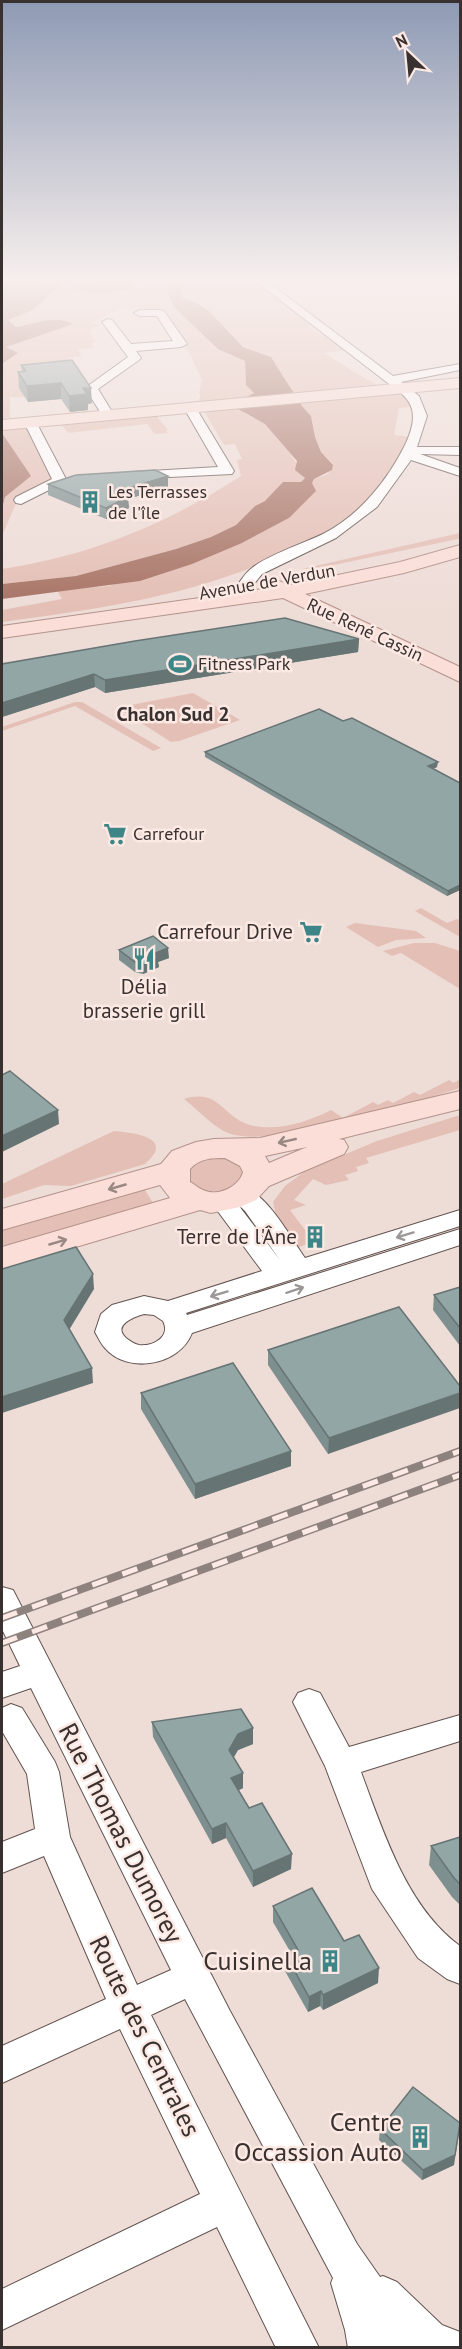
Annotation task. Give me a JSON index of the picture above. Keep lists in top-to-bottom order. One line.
{"streets":{"main road":["Avenue de Verdun","Rue René Cassin"],"street":["Rue Thomas Dumorey","Route des Centrales"]},"crossings":[["Avenue de Verdun","Rue René Cassin"]],"districts":["Chalon Sud 2"],"places":{"building":["Les Terrasses de l'île","Terre de l'Âne","Cuisinella","Centre Occassion Auto"],"sports":["Fitness Park"],"supermarket":["Carrefour","Carrefour Drive"],"restaurant":["Délia brasserie grill"]},"north":"top left"}
